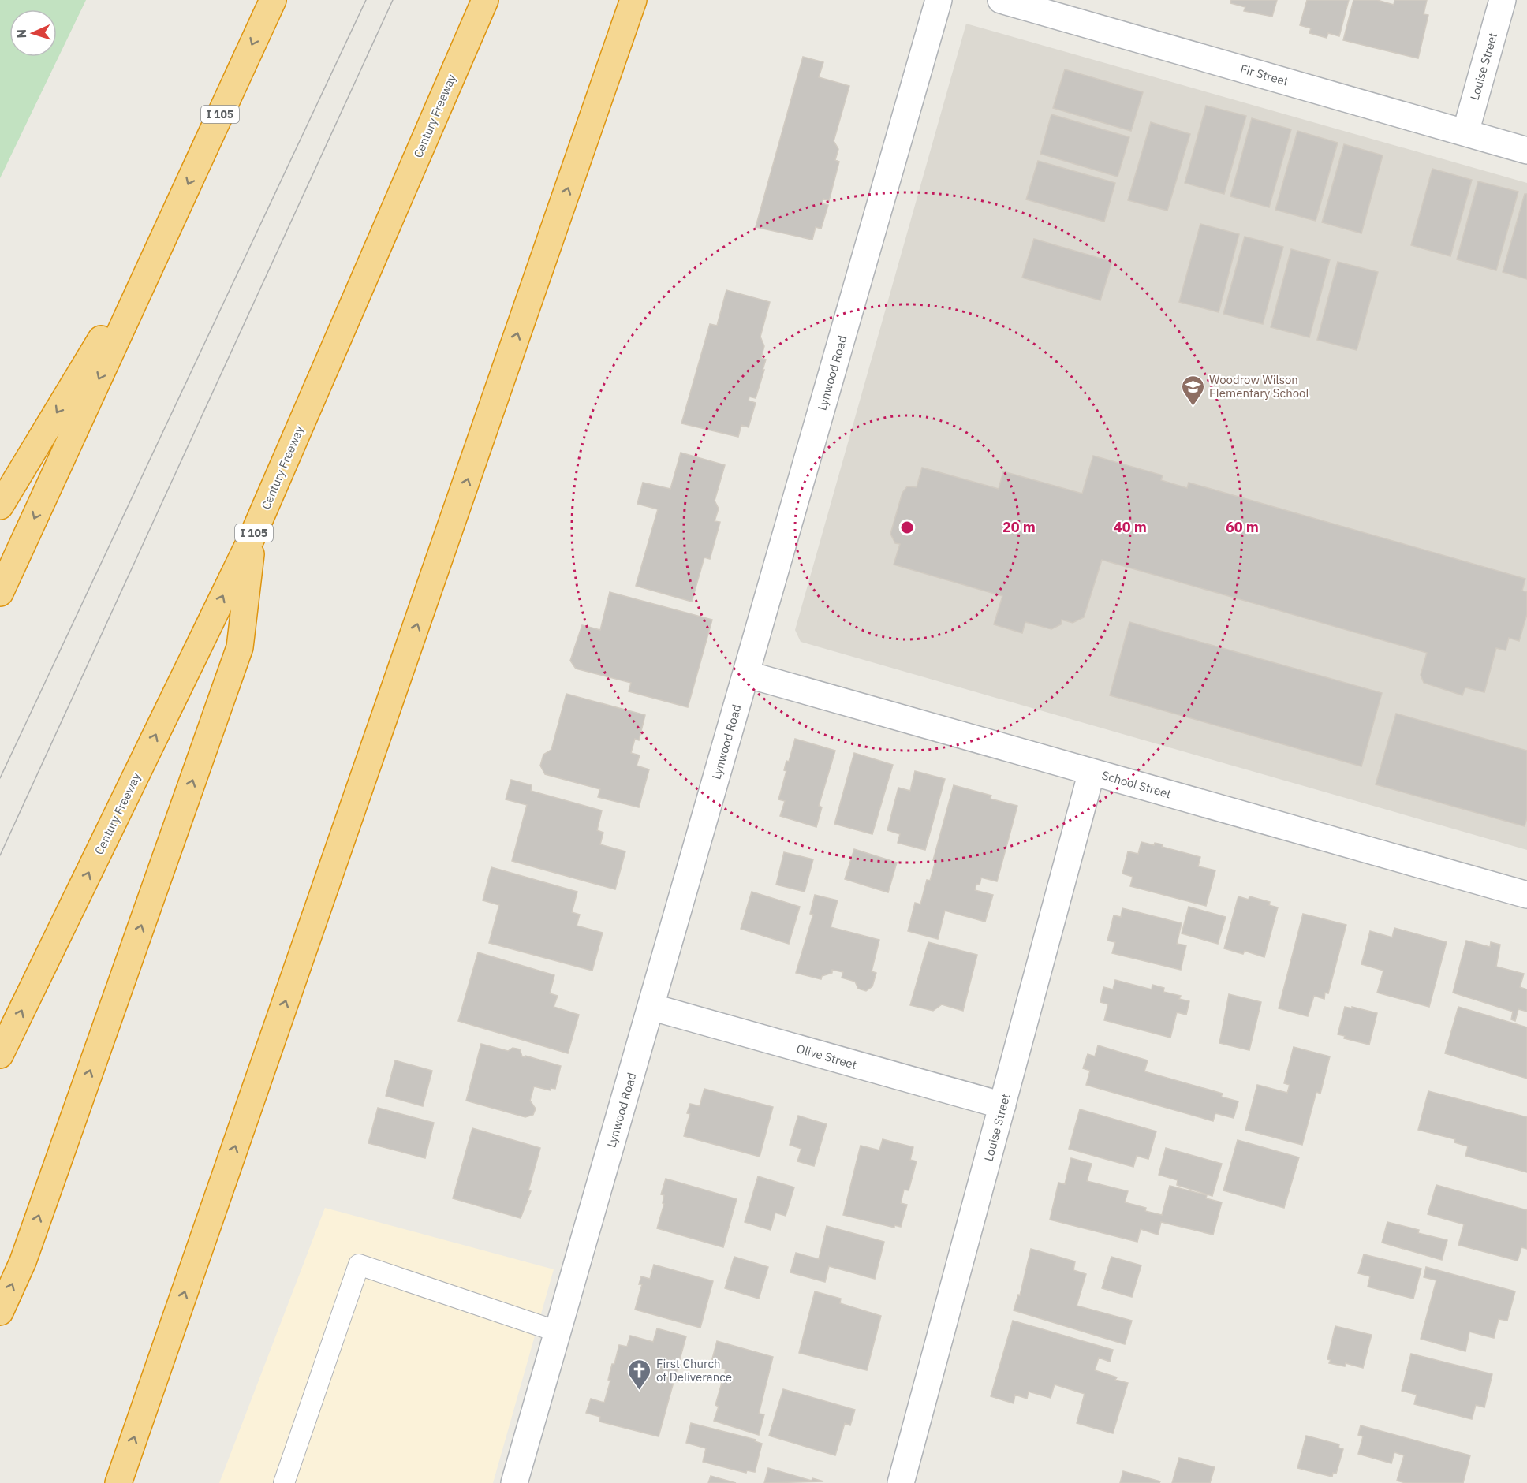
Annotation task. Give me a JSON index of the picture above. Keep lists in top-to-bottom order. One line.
{"streets":{"highway":["I 105","Century Freeway"],"street":["Louise Street","Fir Street","Lynwood Road","School Street","Olive Street"]},"crossings":[["Louise Street","Fir Street"],["Louise Street","School Street"],["Louise Street","Olive Street"],["Lynwood Road","School Street"],["Lynwood Road","Olive Street"]],"places":{"school or university":["Woodrow Wilson Elementary School"],"church":["First Church of Deliverance"]},"north":"left","rings":["20 m","40 m","60 m"]}
